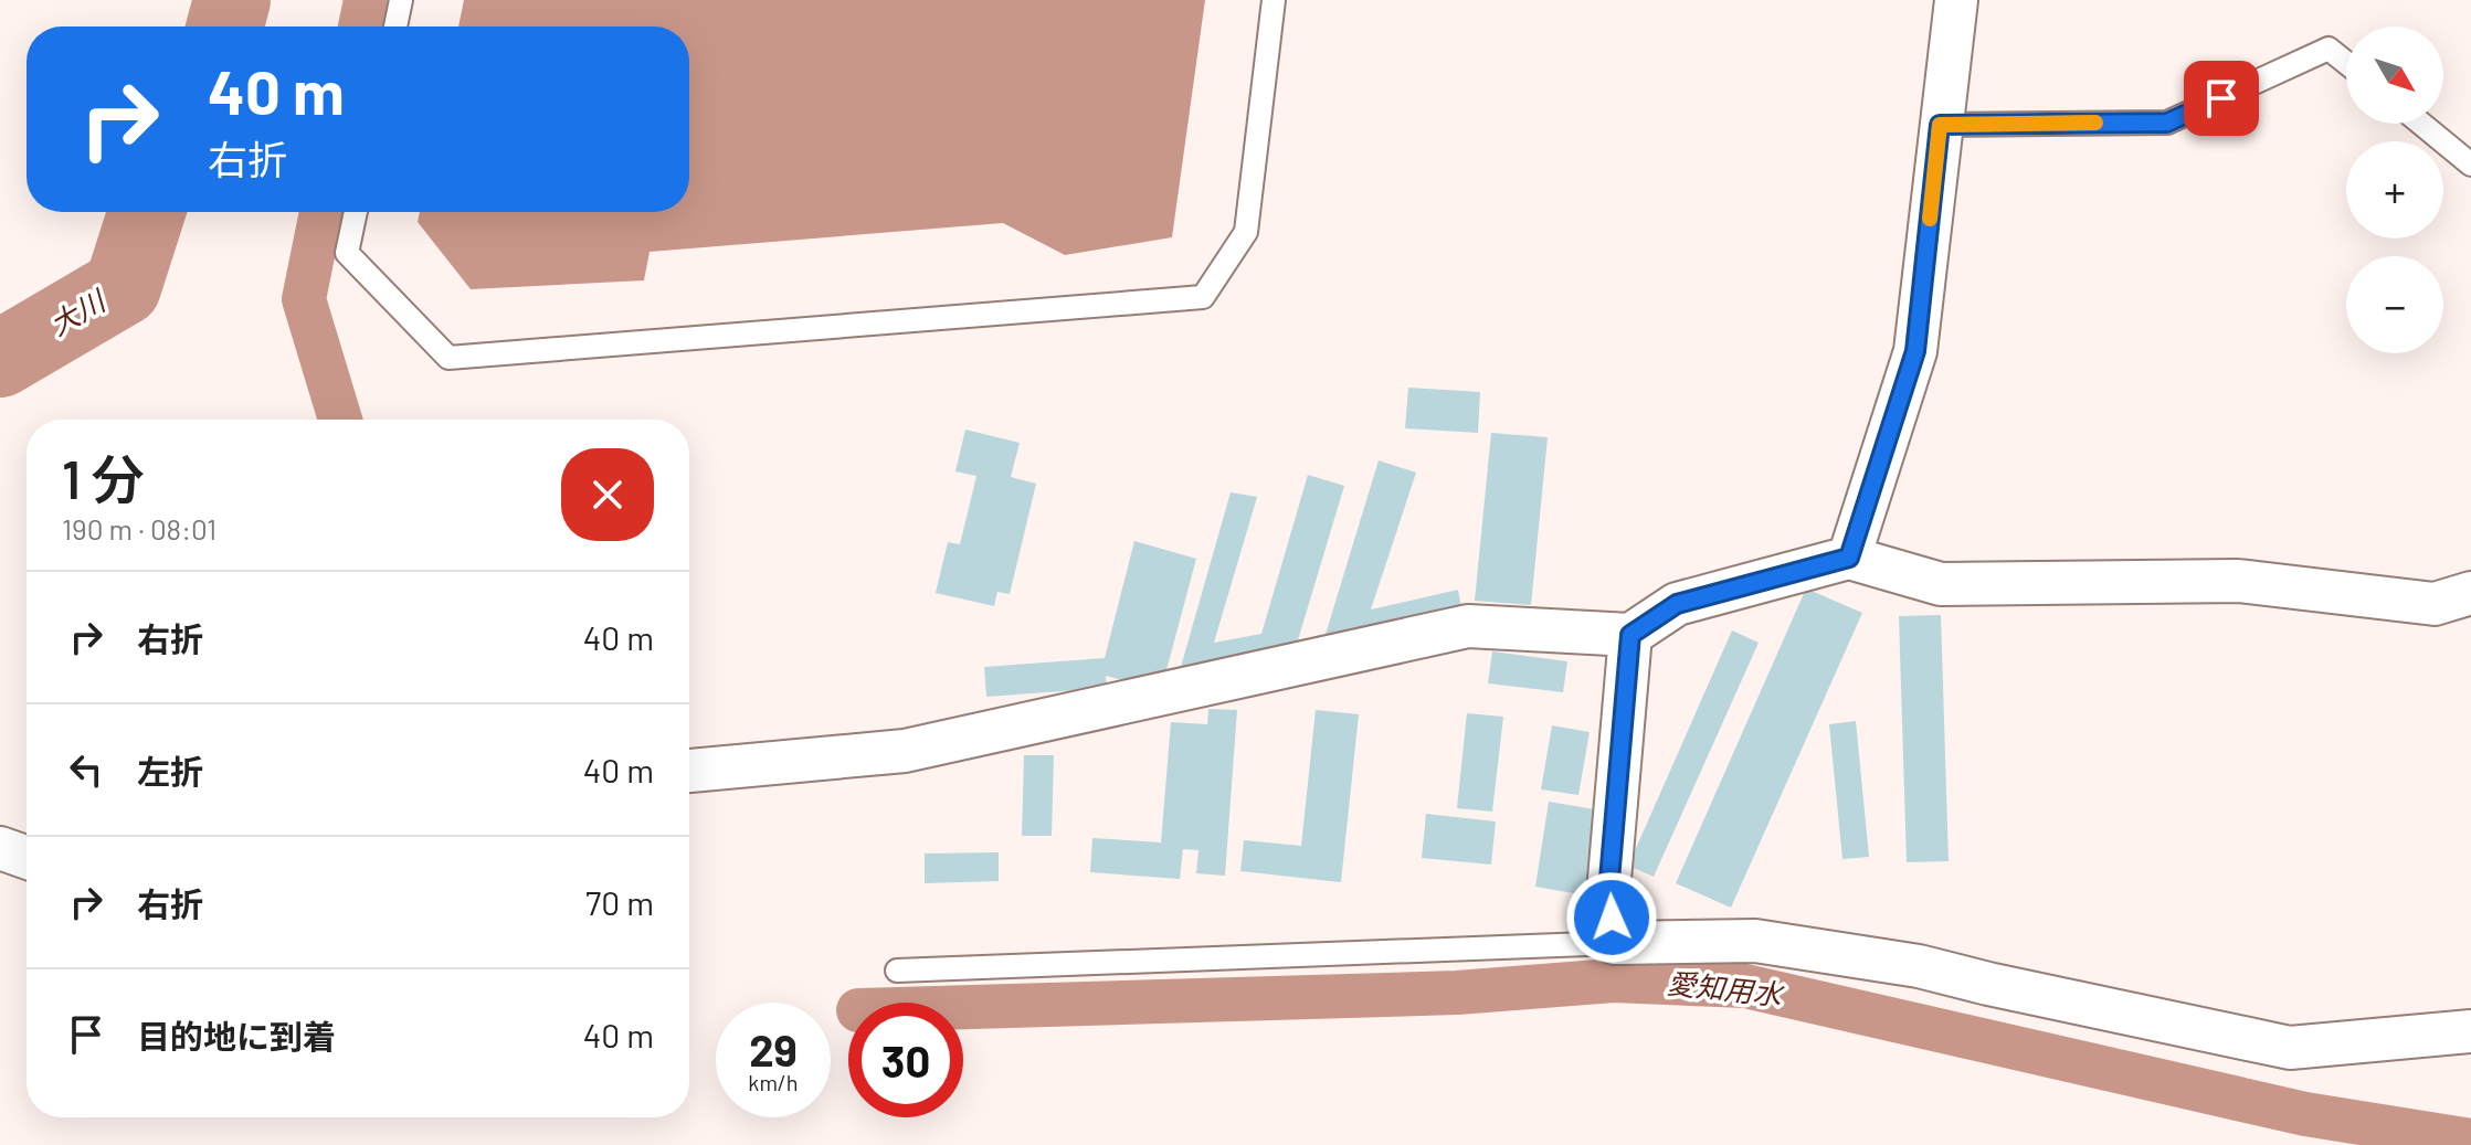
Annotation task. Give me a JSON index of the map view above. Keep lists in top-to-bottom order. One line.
{"water":["大川","愛知用水"],"north":"bottom right","page":{"map_buttons":["+","−"],"turn":["40 m","右折"],"heading":["1 分","190 m · 08:01"],"list":[{"name":"右折","value":"40 m"},{"name":"左折","value":"40 m"},{"name":"右折","value":"70 m"},{"name":"目的地に到着","value":"40 m"}],"speed":"29 km/h","limit":"30"}}
